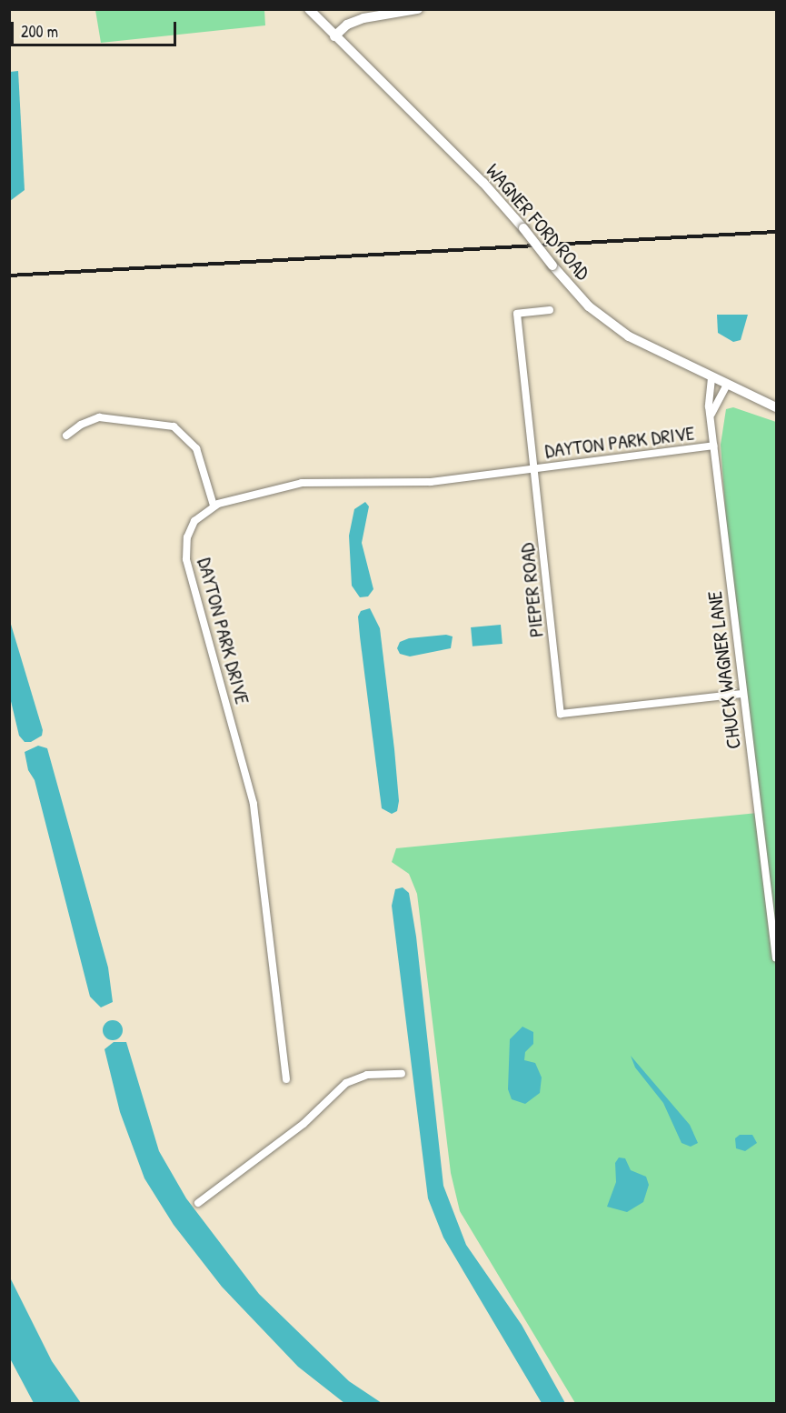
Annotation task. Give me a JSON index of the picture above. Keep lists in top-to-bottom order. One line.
{"streets":{"main road":["WAGNER FORD ROAD"],"street":["DAYTON PARK DRIVE","PIEPER ROAD","CHUCK WAGNER LANE"]},"crossings":[["WAGNER FORD ROAD","CHUCK WAGNER LANE"],["DAYTON PARK DRIVE","PIEPER ROAD"],["DAYTON PARK DRIVE","CHUCK WAGNER LANE"],["PIEPER ROAD","CHUCK WAGNER LANE"]],"scale_bar":"200 m"}
